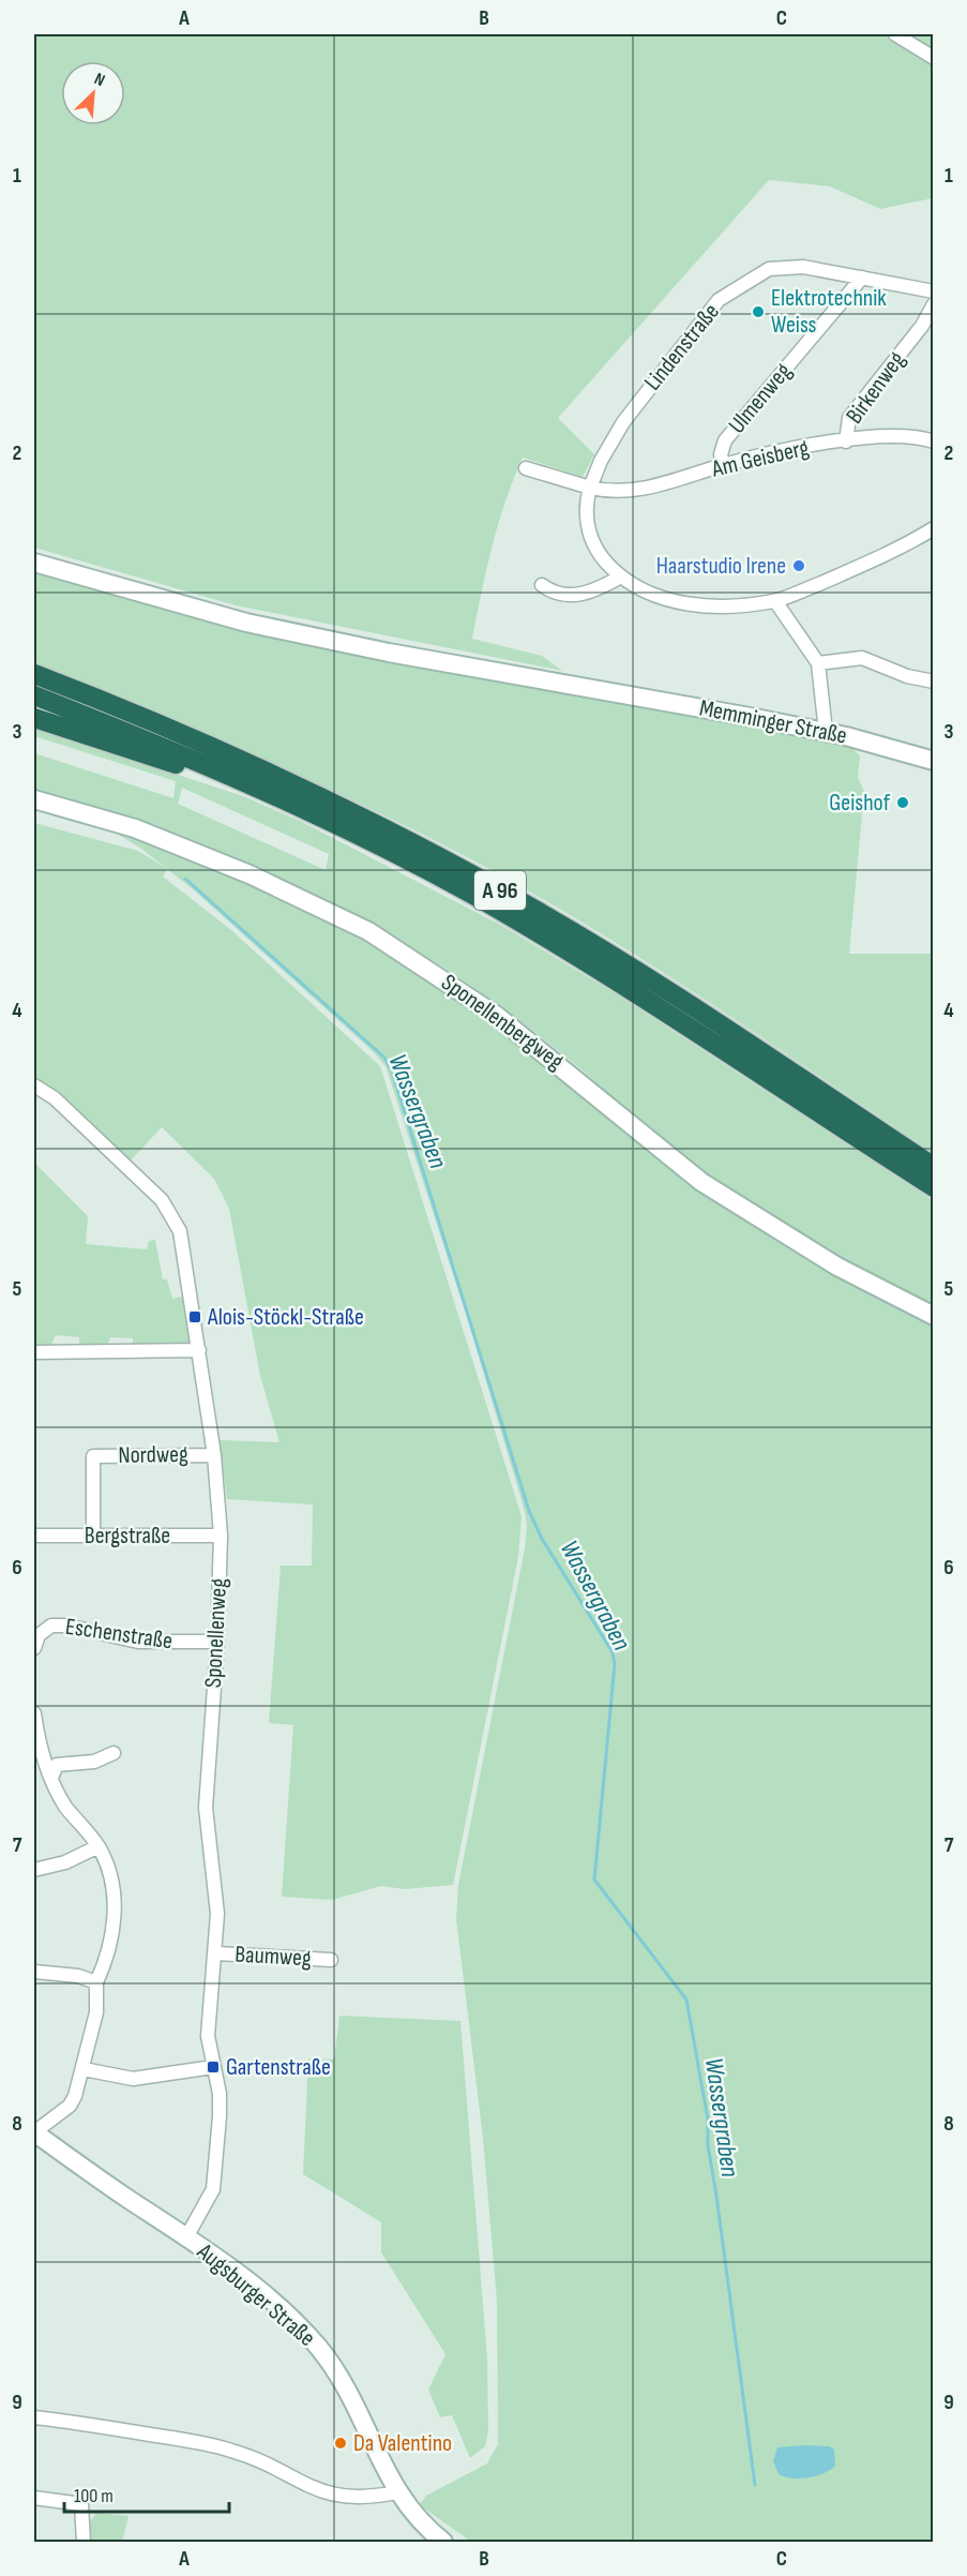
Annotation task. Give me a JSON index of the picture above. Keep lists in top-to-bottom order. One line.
{"streets":{"highway":["A 96"],"street":["Lindenstraße","Birkenweg","Ulmenweg","Am Geisberg","Memminger Straße","Sponellenbergweg","Nordweg","Bergstraße","Sponellenweg","Eschenstraße","Baumweg","Augsburger Straße"]},"crossings":[["Lindenstraße","Ulmenweg"],["Lindenstraße","Am Geisberg"],["Birkenweg","Am Geisberg"],["Ulmenweg","Am Geisberg"],["Nordweg","Bergstraße"],["Nordweg","Sponellenweg"],["Bergstraße","Sponellenweg"],["Sponellenweg","Eschenstraße"],["Sponellenweg","Baumweg"],["Sponellenweg","Augsburger Straße"]],"water":["Wassergraben"],"places":{"other":["Elektrotechnik Weiss","Haarstudio Irene","Geishof","Da Valentino"],"transit":["Alois-Stöckl-Straße","Gartenstraße"]},"scale_bar":"100 m","north":"top right","grid":{"columns":["A","B","C"],"rows":["1","2","3","4","5","6","7","8","9"]}}
